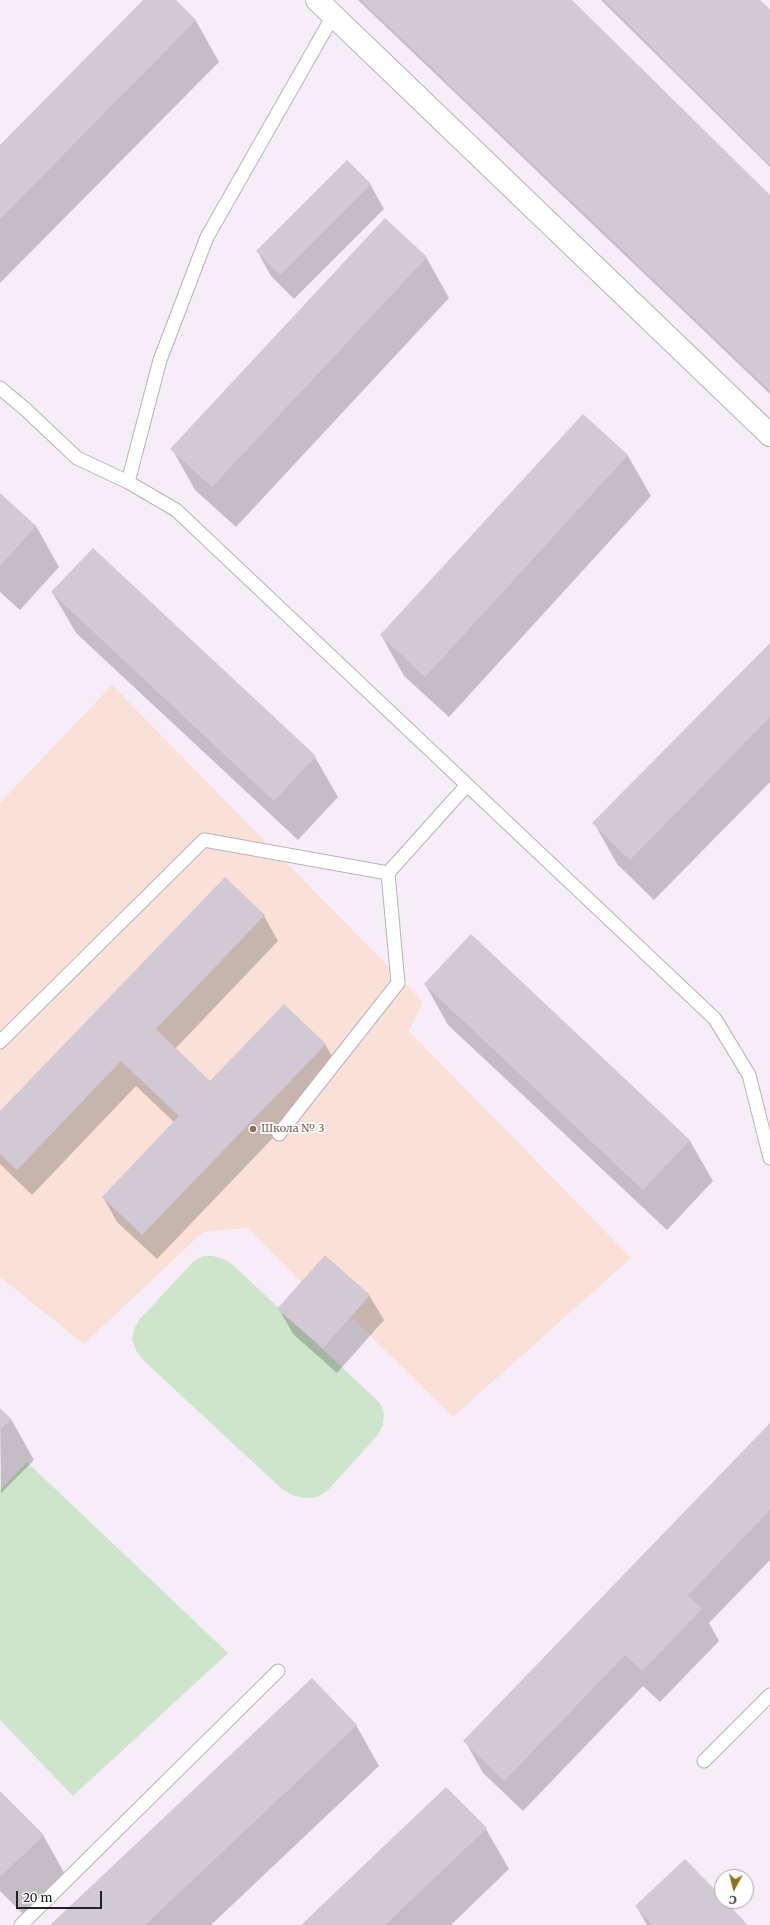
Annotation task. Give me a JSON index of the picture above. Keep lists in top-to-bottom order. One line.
{"places":["Школа № 3"],"scale_bar":"20 m","north":"bottom"}
